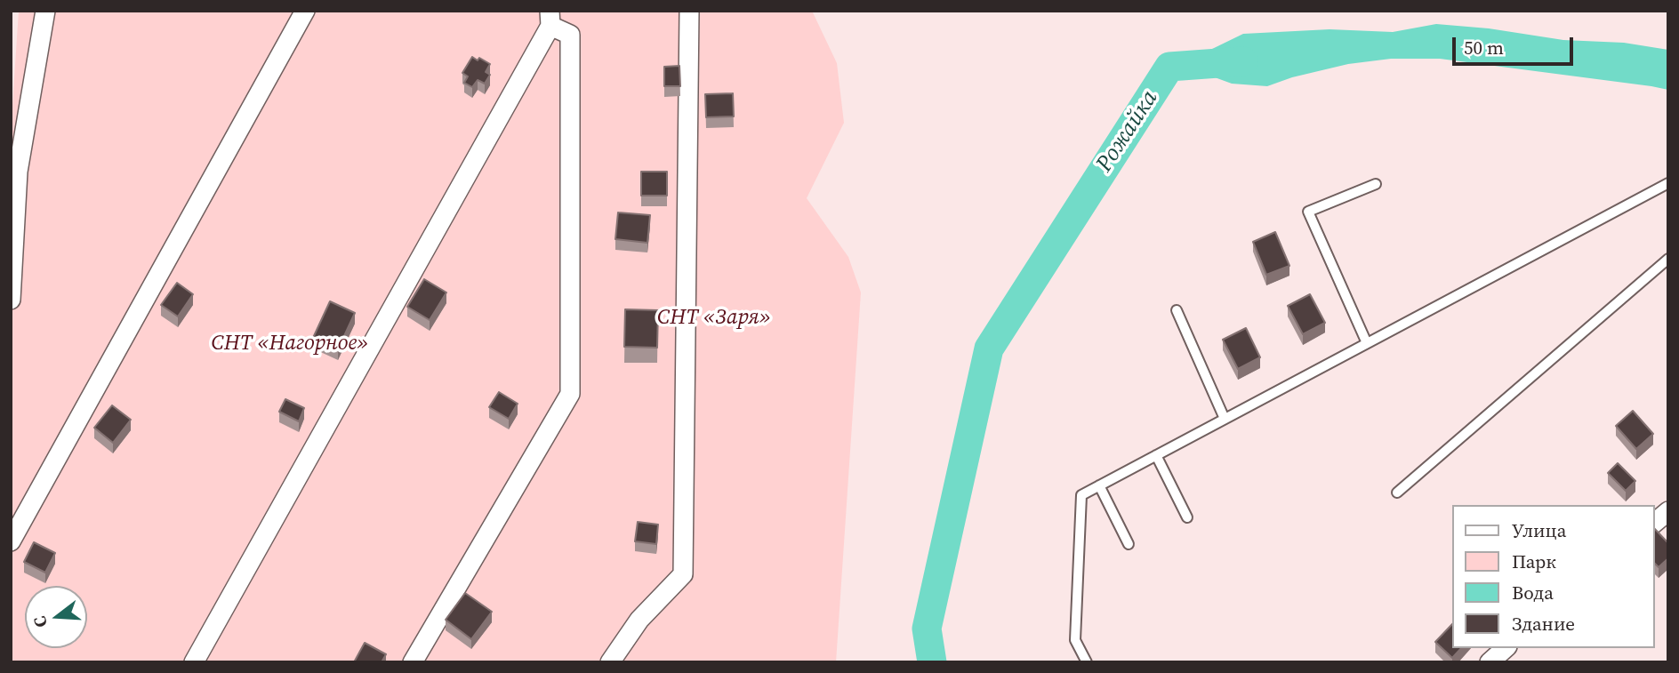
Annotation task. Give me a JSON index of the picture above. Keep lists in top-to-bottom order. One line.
{"water":["Рожайка"],"parks":["СНТ «Заря»","СНТ «Нагорное»"],"legend":["Улица","Парк","Вода","Здание"],"scale_bar":"50 m","north":"left"}
